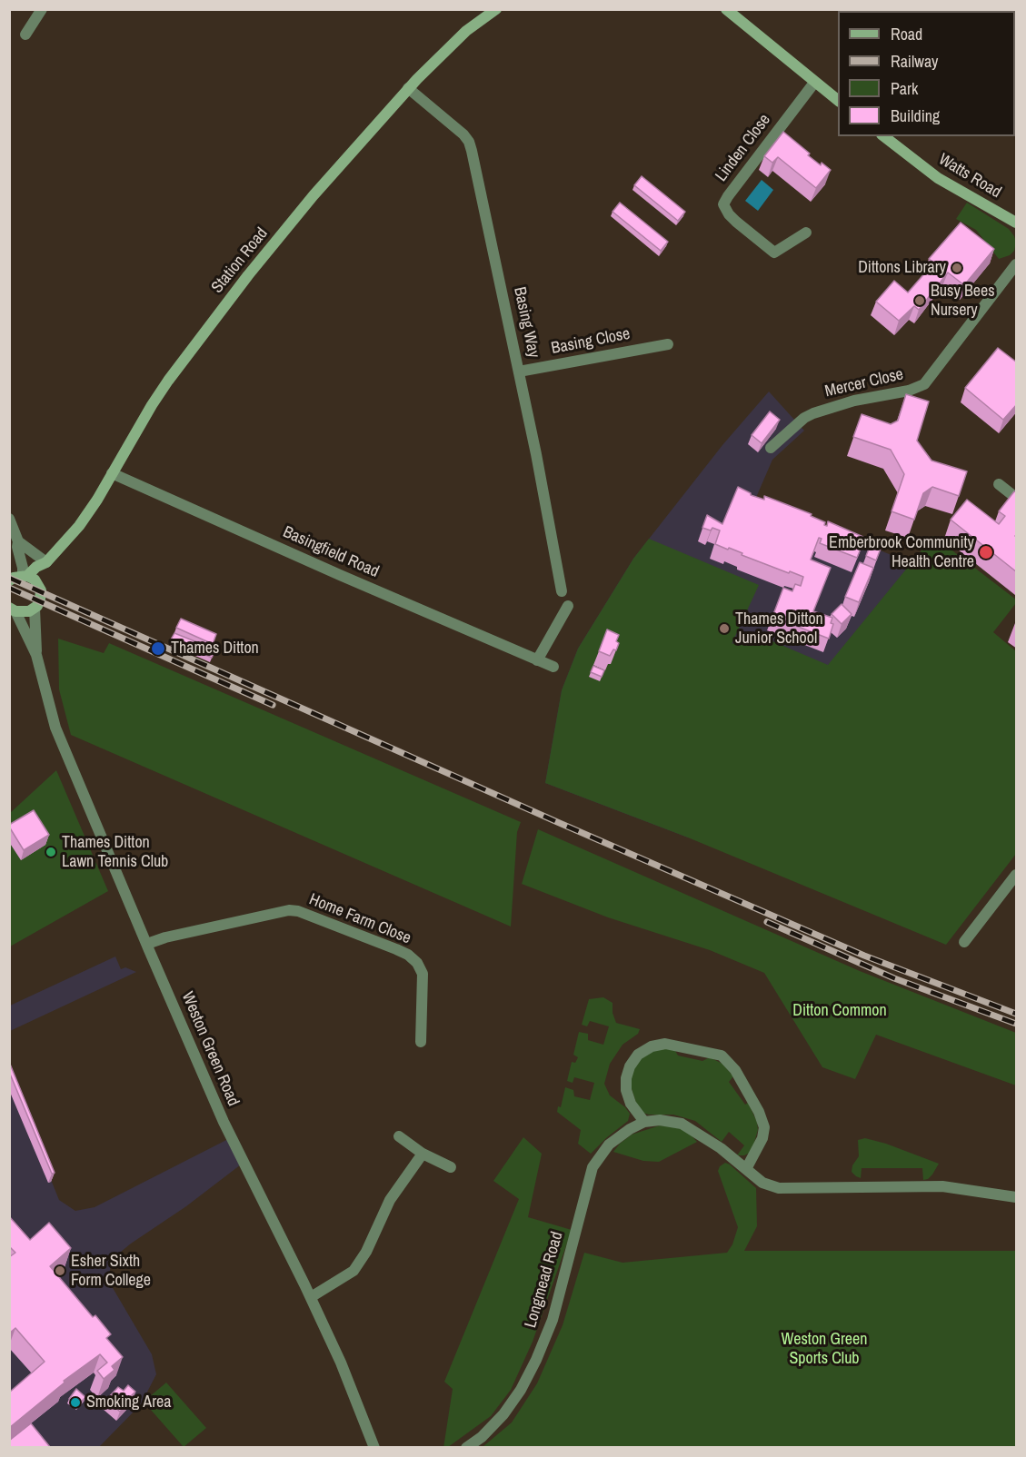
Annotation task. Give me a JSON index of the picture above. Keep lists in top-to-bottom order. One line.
{"streets":{"main road":["Watts Road","Station Road"],"street":["Linden Close","Basing Way","Basing Close","Mercer Close","Basingfield Road","Home Farm Close","Weston Green Road","Longmead Road"]},"crossings":[["Station Road","Basing Way"],["Station Road","Basingfield Road"],["Station Road","Weston Green Road"],["Basing Way","Basing Close"],["Home Farm Close","Weston Green Road"]],"parks":["Ditton Common","Weston Green Sports Club"],"places":["Dittons Library","Busy Bees Nursery","Emberbrook Community Health Centre","Thames Ditton Junior School","Thames Ditton","Thames Ditton Lawn Tennis Club","Esher Sixth Form College","Smoking Area"],"legend":["Road","Railway","Park","Building"]}
